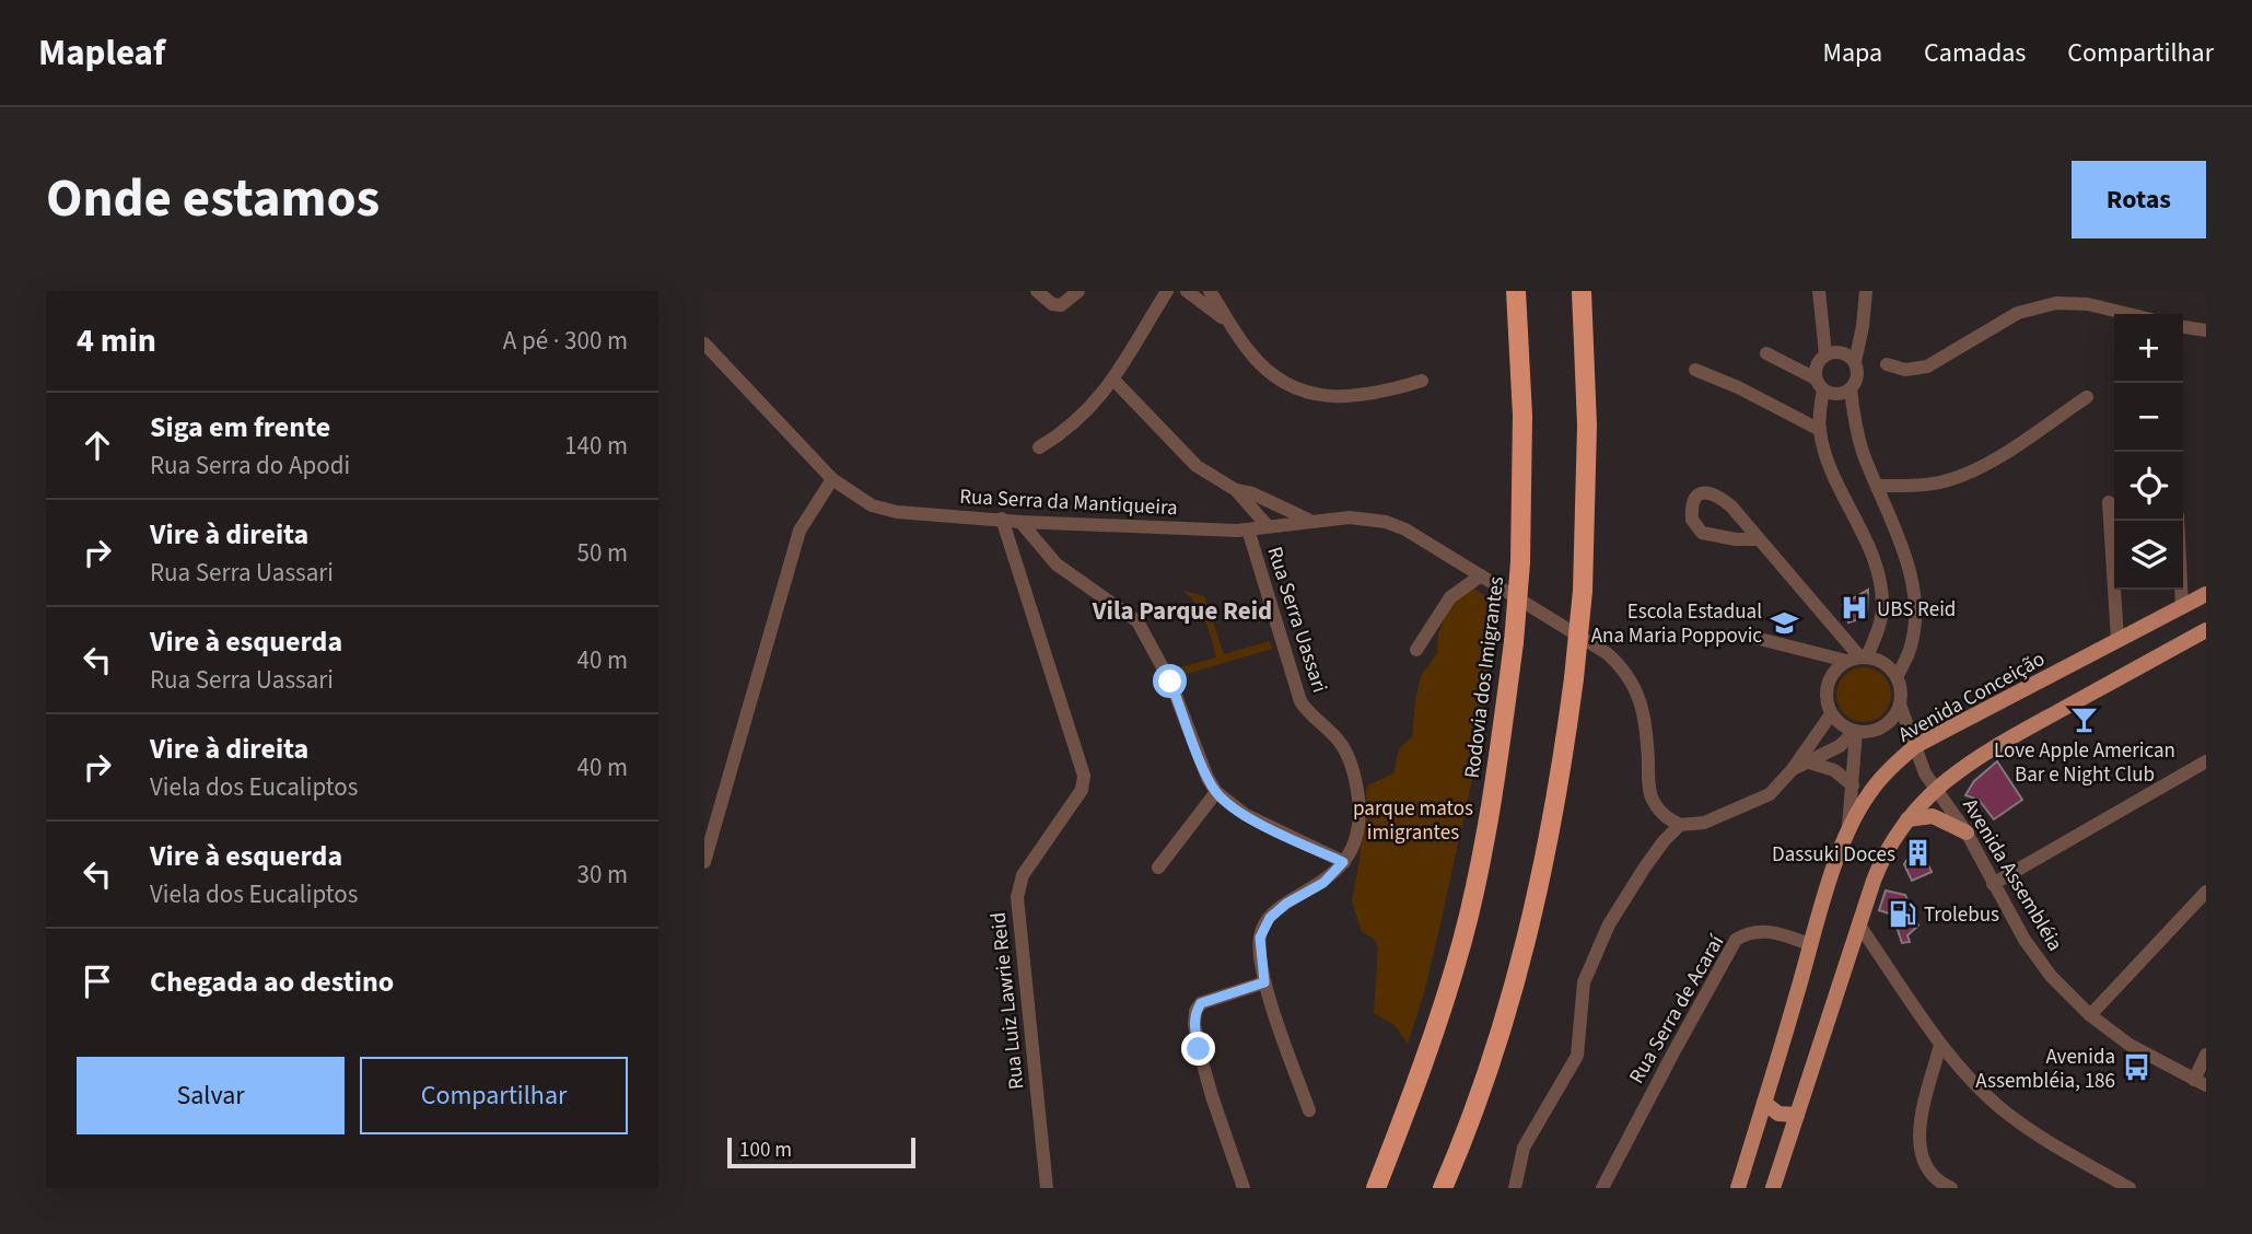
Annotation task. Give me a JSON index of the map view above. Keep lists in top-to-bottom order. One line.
{"streets":{"highway":["Rodovia dos Imigrantes"],"main road":["Avenida Conceição"],"street":["Rua Serra da Mantiqueira","Rua Serra Uassari","Avenida Assembléia","Rua Luiz Lawrie Reid","Rua Serra de Acaraí"]},"crossings":[["Rua Serra da Mantiqueira","Rua Serra Uassari"],["Rua Serra da Mantiqueira","Rua Luiz Lawrie Reid"],["Avenida Conceição","Avenida Assembléia"],["Avenida Conceição","Rua Serra de Acaraí"]],"districts":["Vila Parque Reid"],"parks":["parque matos imigrantes"],"places":{"hospital":["UBS Reid"],"school or university":["Escola Estadual Ana Maria Poppovic"],"bar":["Love Apple American Bar e Night Club"],"building":["Dassuki Doces"],"fuel station":["Trolebus"],"bus stop":["Avenida Assembléia, 186"]},"scale_bar":"100 m","page":{"header":"Mapleaf","nav":["Mapa","Camadas","Compartilhar"],"title":"Onde estamos","buttons":["Rotas",["Salvar","Compartilhar"]],"heading":["4 min","A pé · 300 m"],"map_buttons":["+","−"],"list":[["Siga em frente","Rua Serra do Apodi","140 m"],["Vire à direita","Rua Serra Uassari","50 m"],["Vire à esquerda","Rua Serra Uassari","40 m"],["Vire à direita","Viela dos Eucaliptos","40 m"],["Vire à esquerda","Viela dos Eucaliptos","30 m"],"Chegada ao destino"],"scale":"100 m"}}
